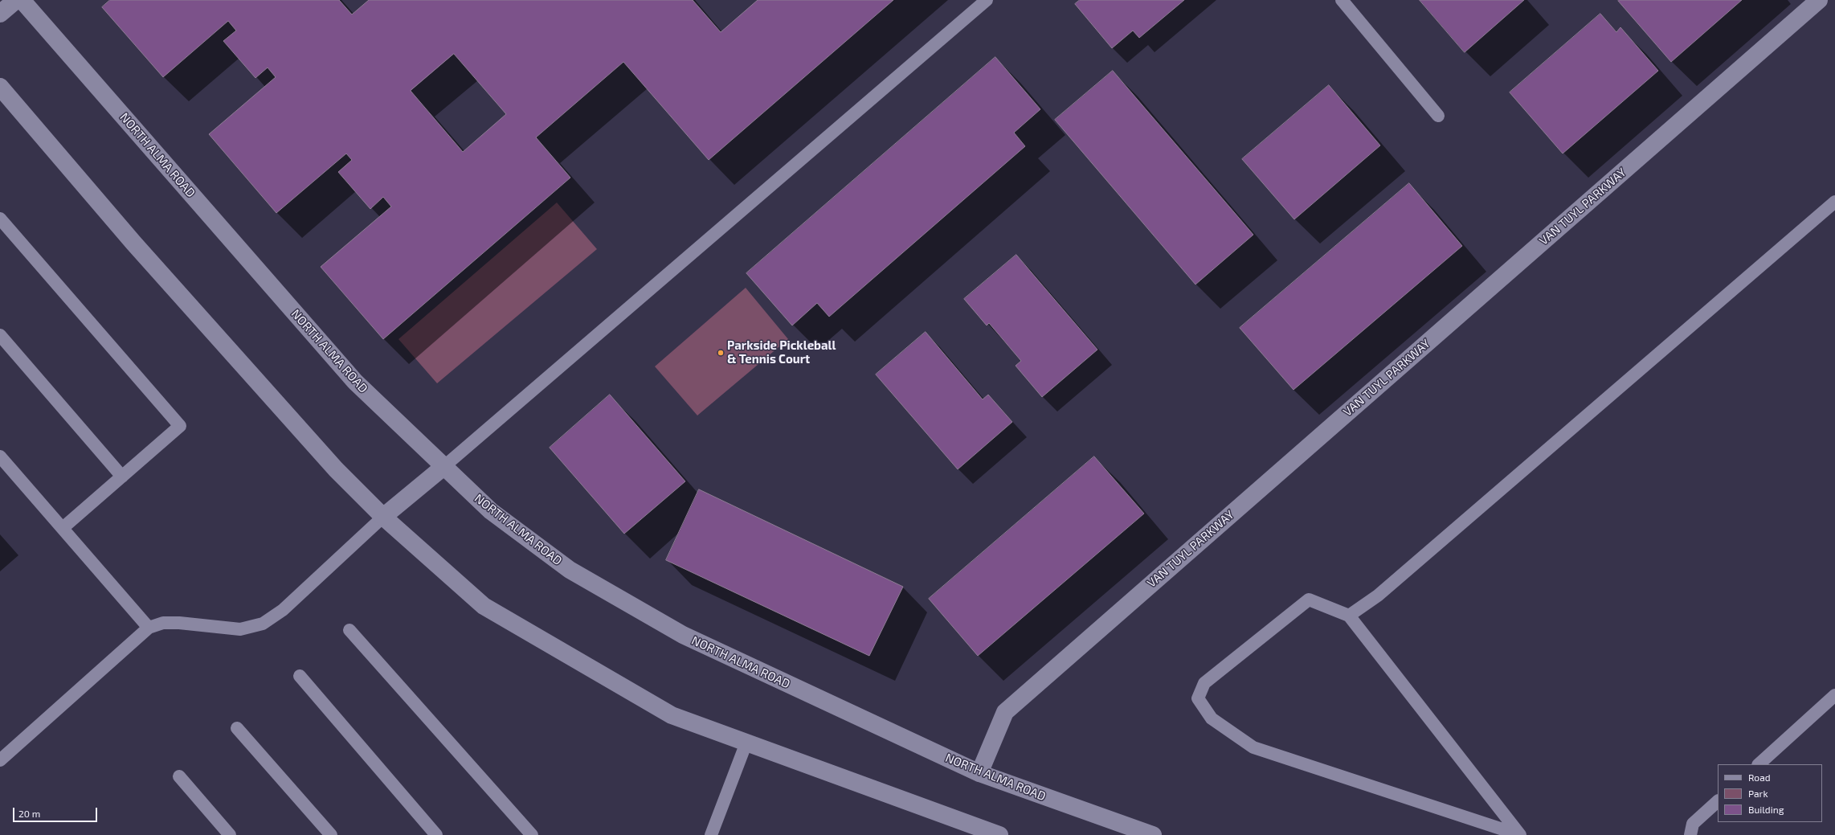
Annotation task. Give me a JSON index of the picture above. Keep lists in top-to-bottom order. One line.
{"streets":{"main road":["NORTH ALMA ROAD","VAN TUYL PARKWAY"]},"crossings":[["NORTH ALMA ROAD","VAN TUYL PARKWAY"]],"places":["Parkside Pickleball & Tennis Court"],"legend":["Road","Park","Building"],"scale_bar":"20 m"}
